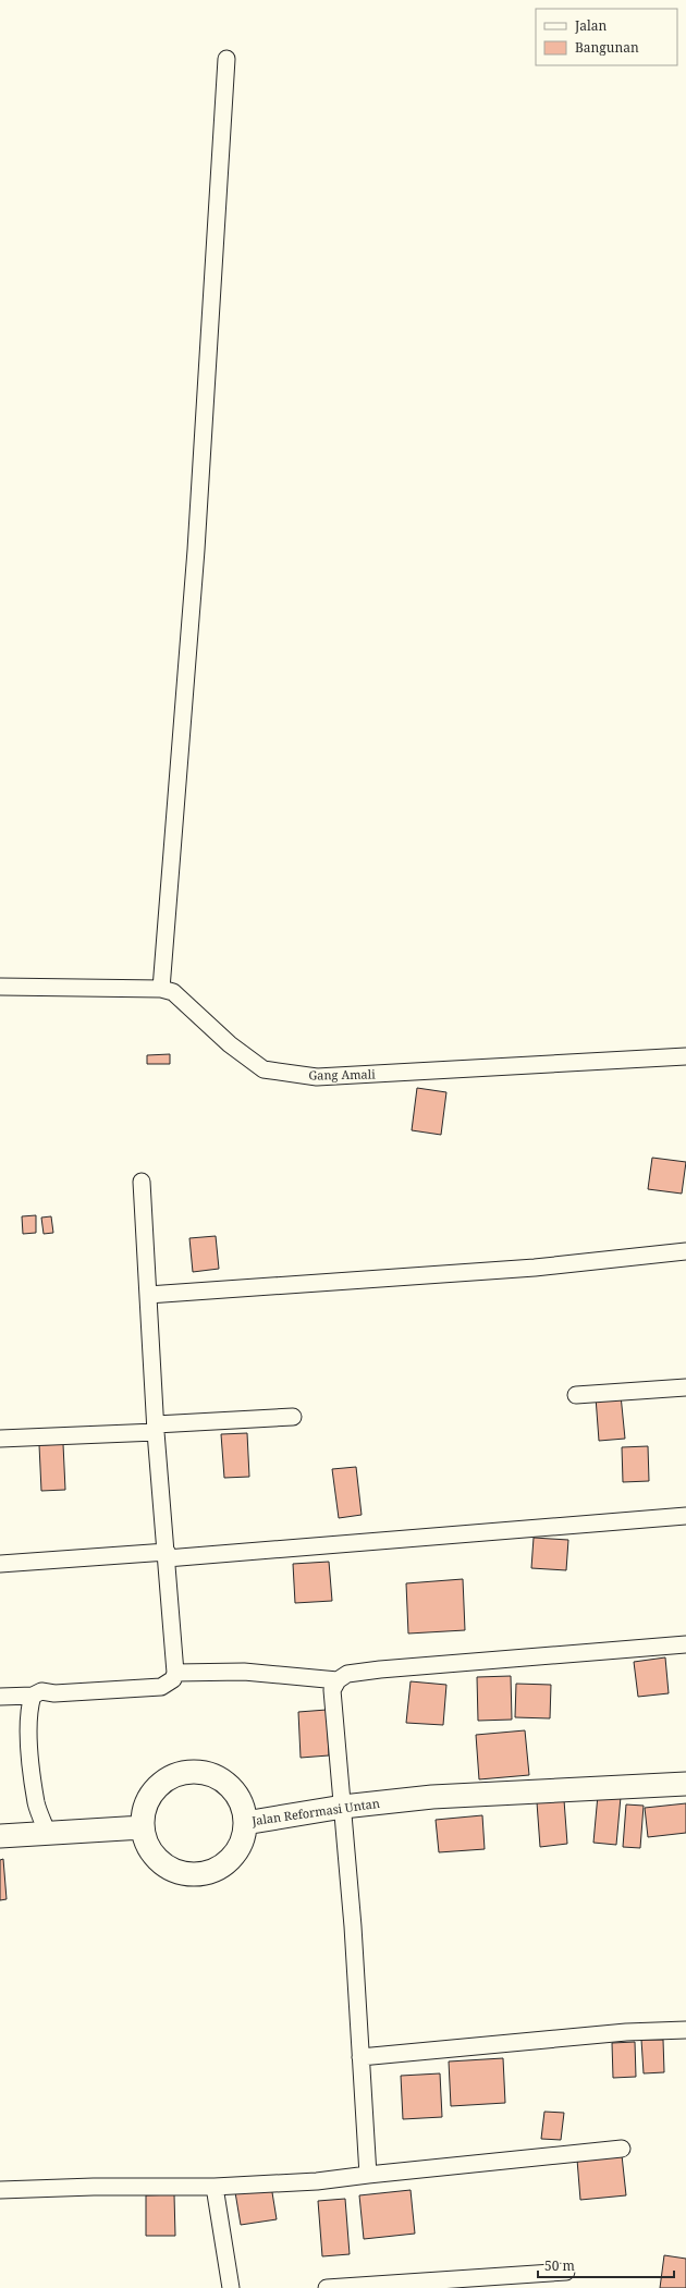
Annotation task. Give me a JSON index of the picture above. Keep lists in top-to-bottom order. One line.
{"streets":{"street":["Gang Amali","Jalan Reformasi Untan"]},"legend":["Jalan","Bangunan"],"scale_bar":"50 m"}
